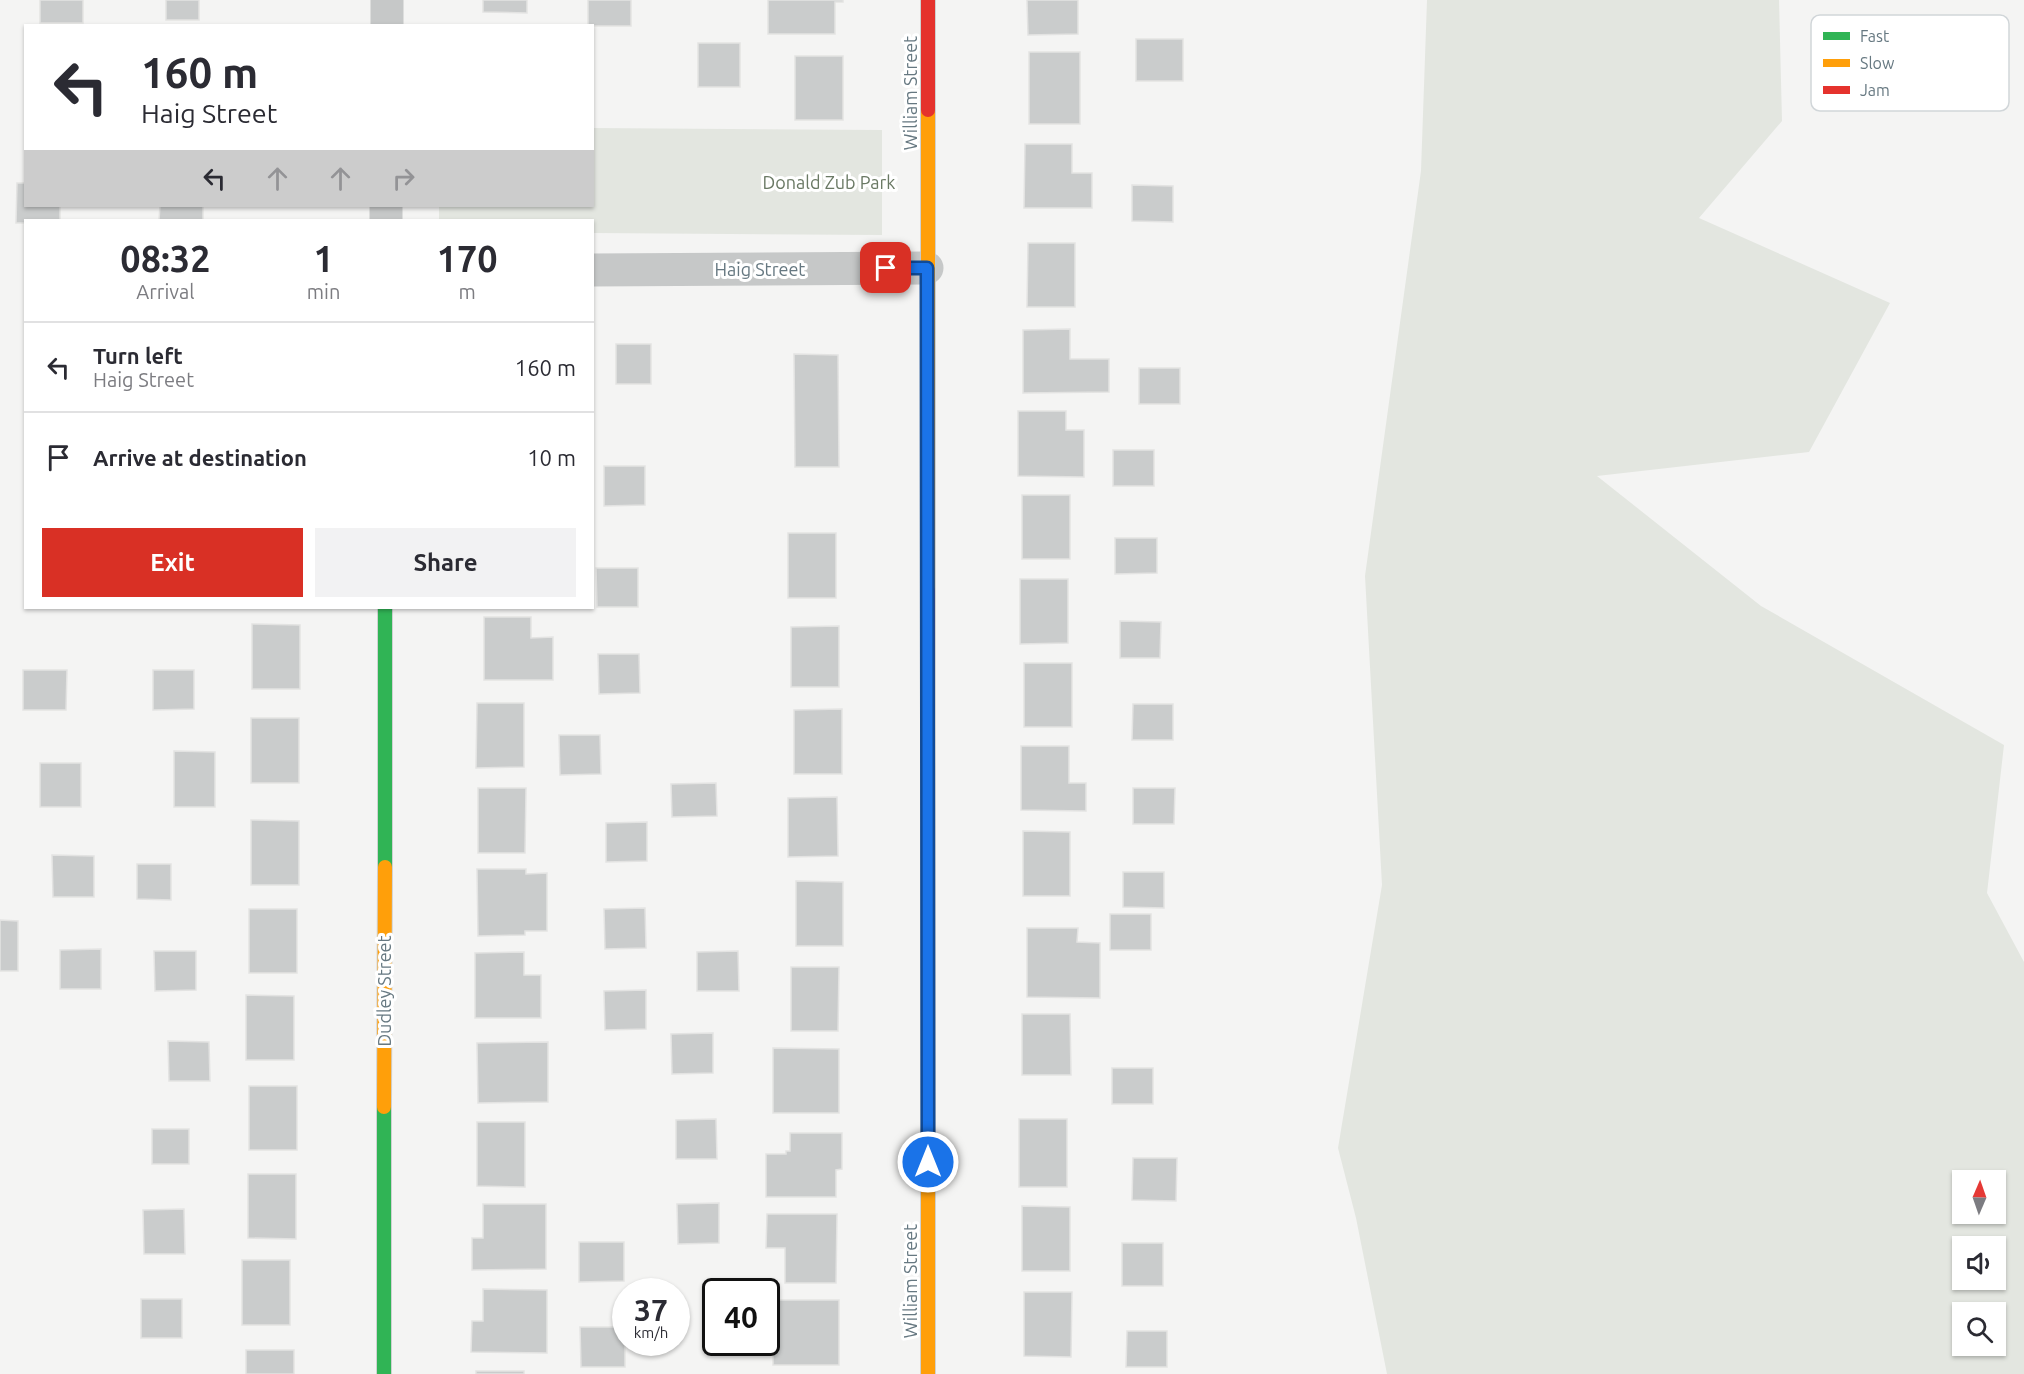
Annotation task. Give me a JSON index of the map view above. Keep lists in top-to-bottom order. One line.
{"streets":{"street":["William Street","Haig Street","Dudley Street"]},"crossings":[["William Street","Haig Street"]],"parks":["Donald Zub Park"],"legend":["Fast","Slow","Jam"],"north":"top","page":{"turn":["160 m","Haig Street"],"eta":["08:32","Arrival","1","min","170","m"],"list":[{"name":"Turn left","note":"Haig Street","value":"160 m"},{"name":"Arrive at destination","value":"10 m"}],"buttons":["Exit","Share"],"speed":"37 km/h","limit":"40"}}
